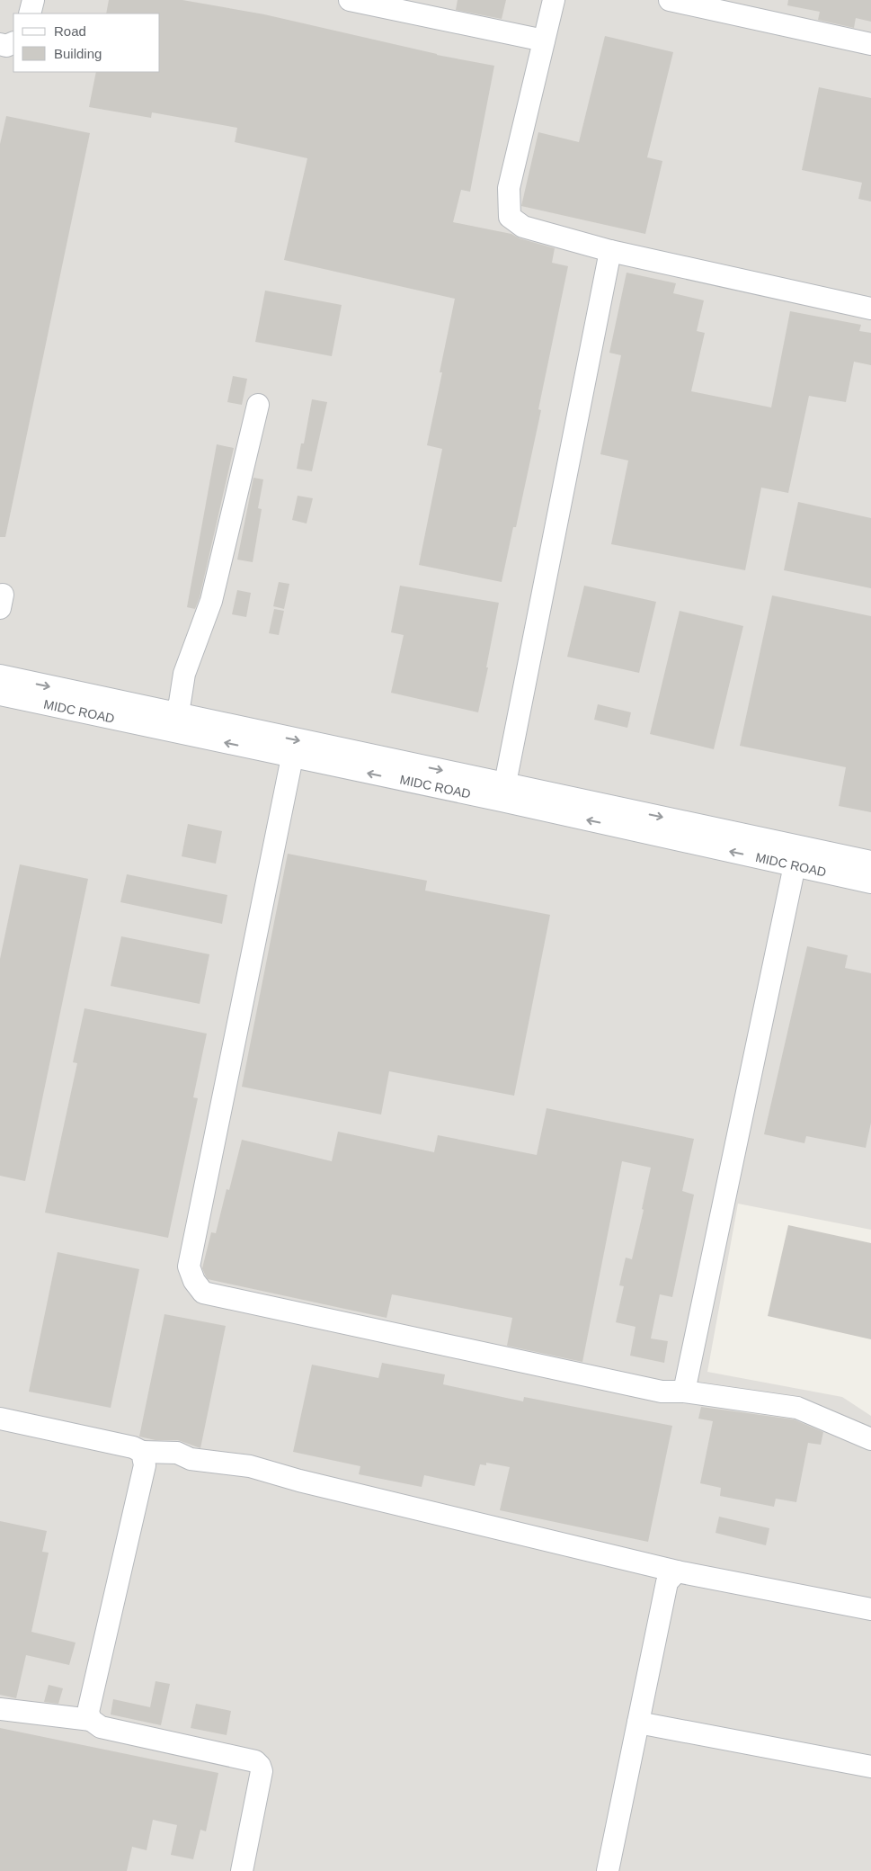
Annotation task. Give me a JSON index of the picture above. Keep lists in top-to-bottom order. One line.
{"streets":{"street":["MIDC ROAD"]},"legend":["Road","Building"]}
